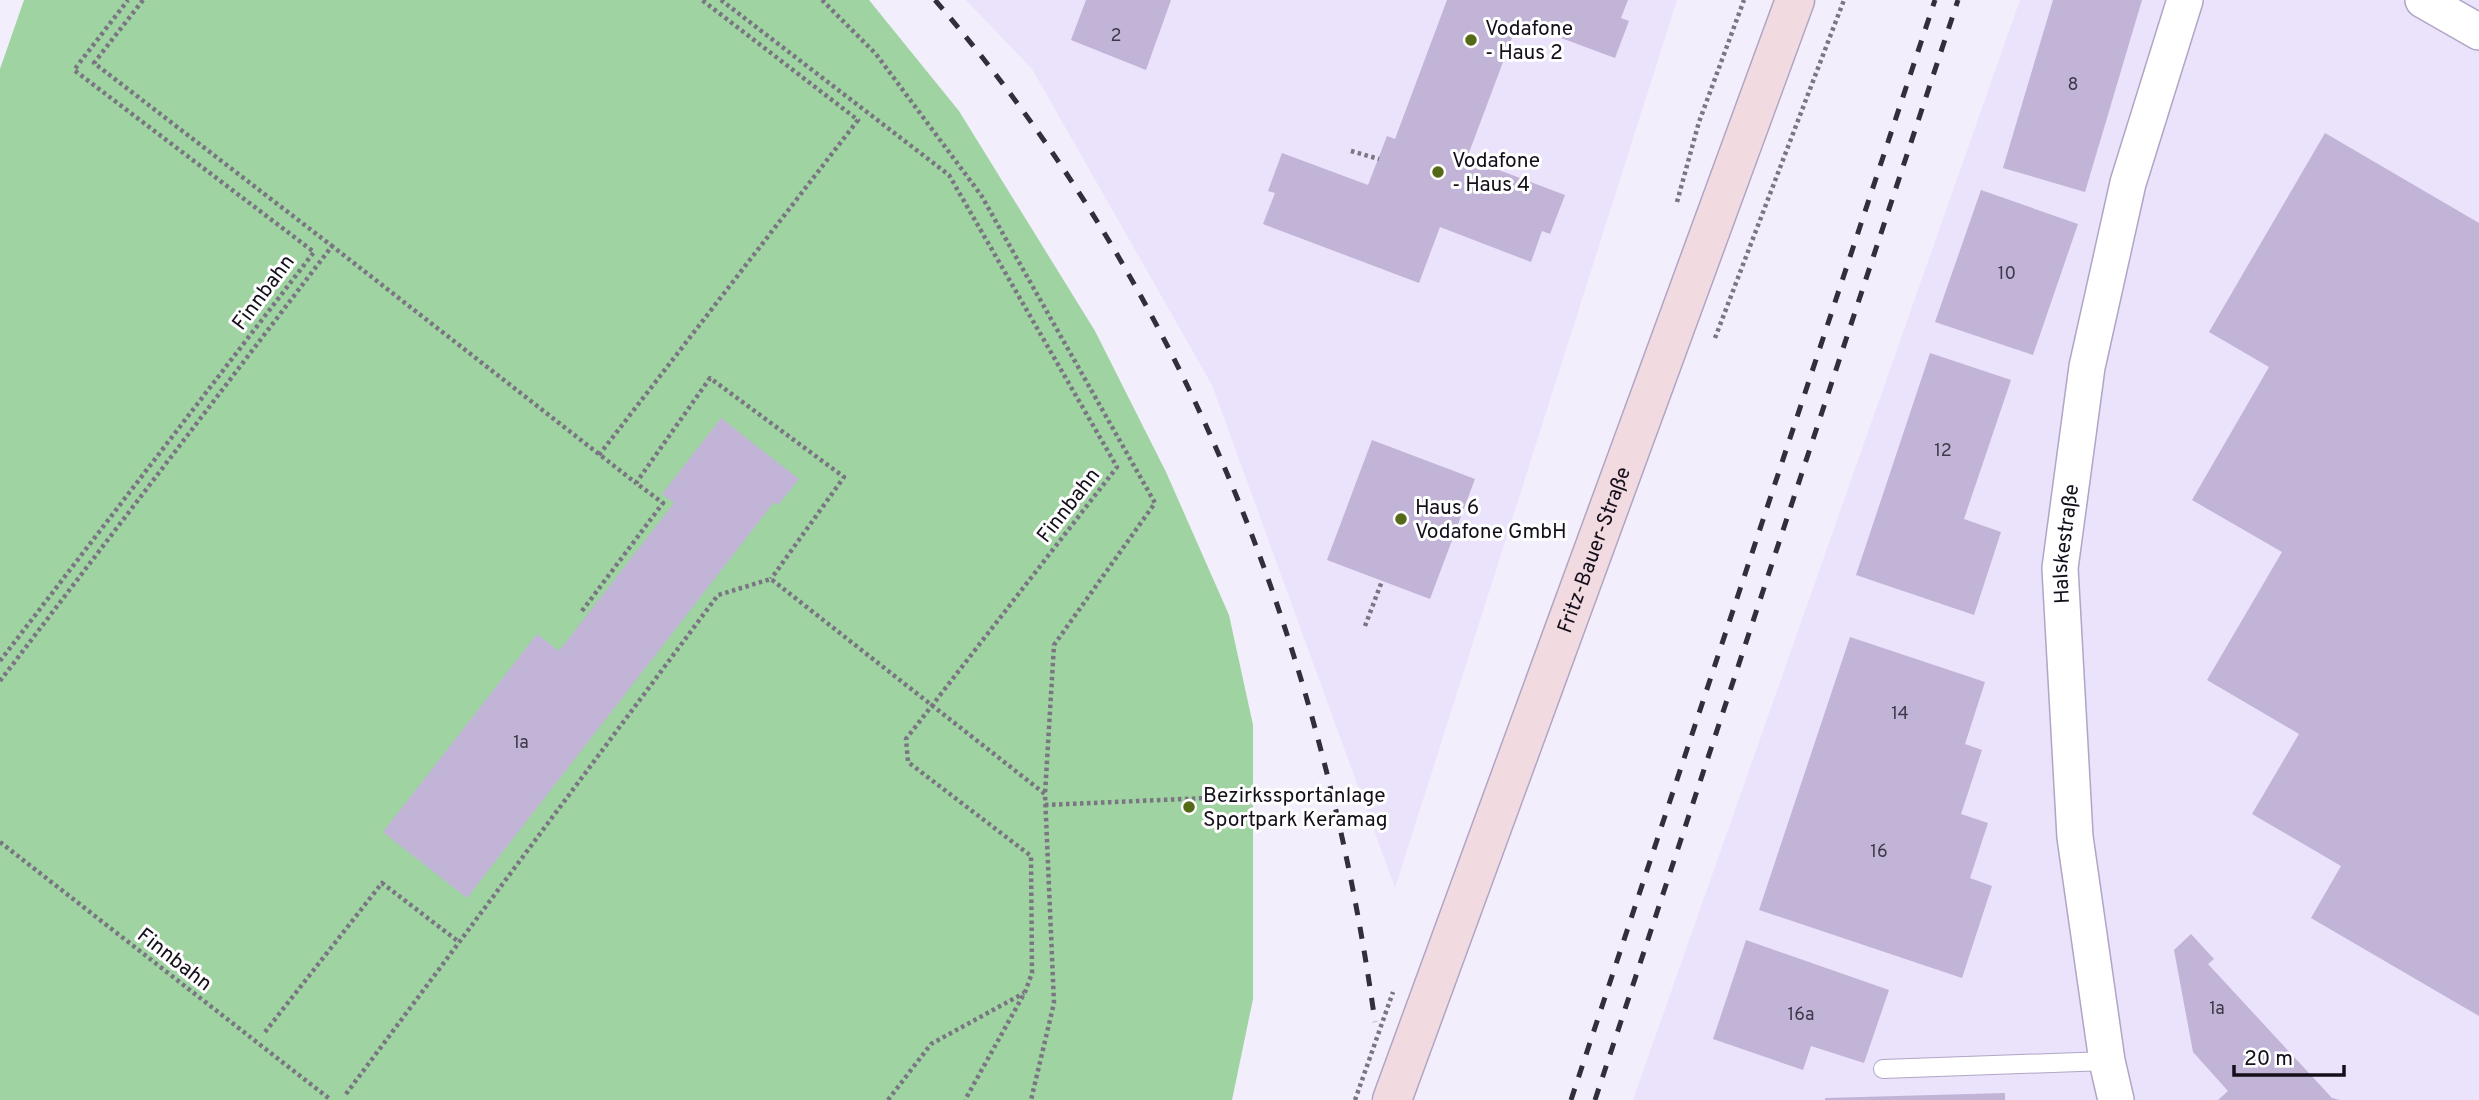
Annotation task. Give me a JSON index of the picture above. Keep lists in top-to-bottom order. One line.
{"streets":{"main road":["Fritz-Bauer-Straße"],"street":["Halskestraße"],"path":["Finnbahn"]},"places":["Vodafone - Haus 2","Vodafone - Haus 4","Haus 6 Vodafone GmbH","Bezirkssportanlage Sportpark Keramag"],"house_numbers":["2","8","10","12","14","1a","16","1a","16a"],"scale_bar":"20 m"}
